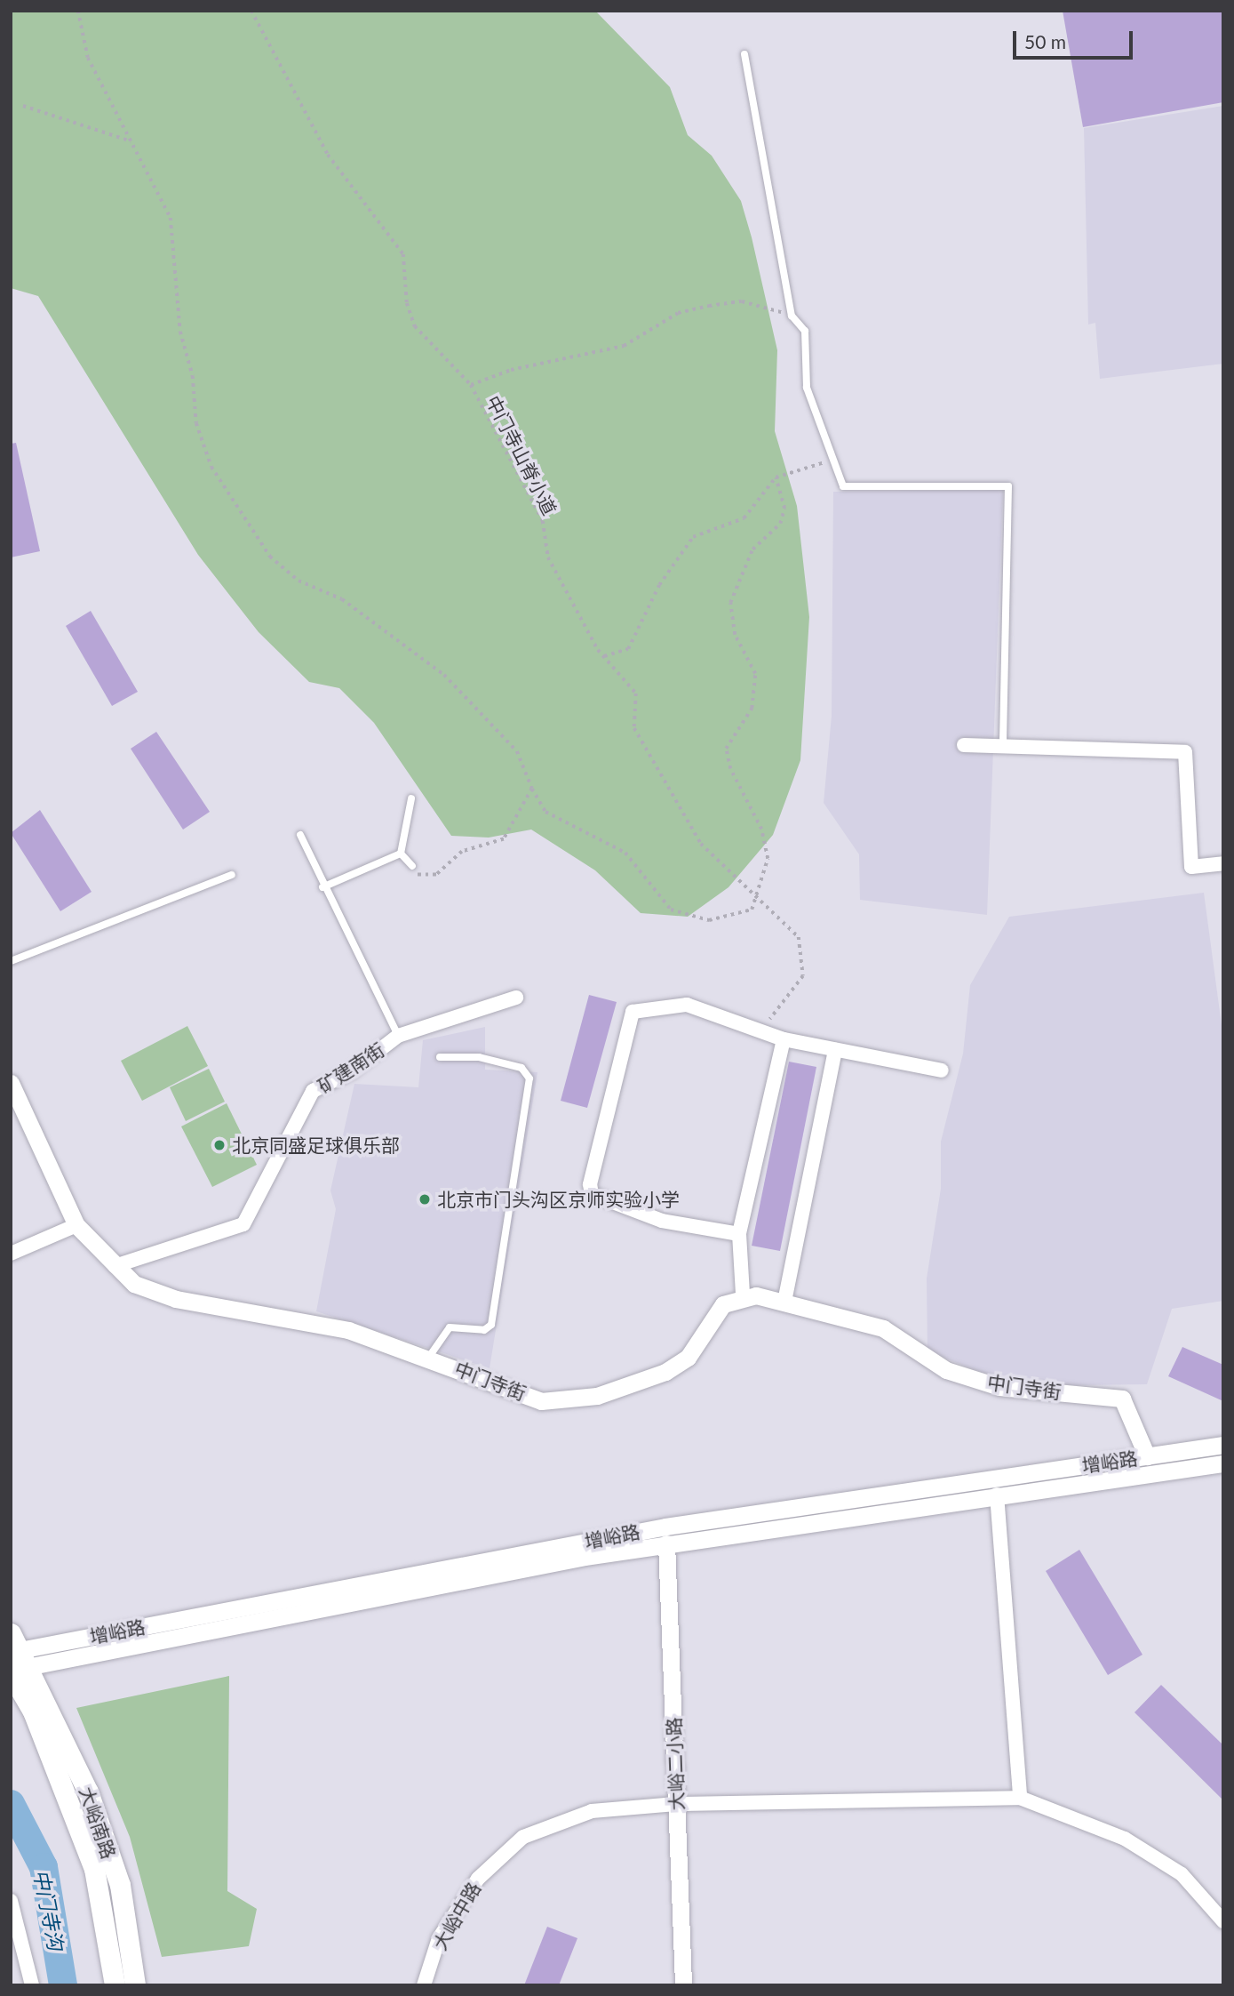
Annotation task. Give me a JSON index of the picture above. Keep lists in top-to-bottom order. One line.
{"streets":{"main road":["大峪南路"],"street":["矿建南街","中门寺街","增峪路","大峪二小路","大峪中路"],"path":["中门寺山脊小道"]},"crossings":[["矿建南街","中门寺街"],["中门寺街","增峪路"],["增峪路","大峪二小路"],["增峪路","大峪南路"],["大峪二小路","大峪中路"]],"water":["中门寺沟"],"places":["北京同盛足球俱乐部","北京市门头沟区京师实验小学"],"scale_bar":"50 m"}
